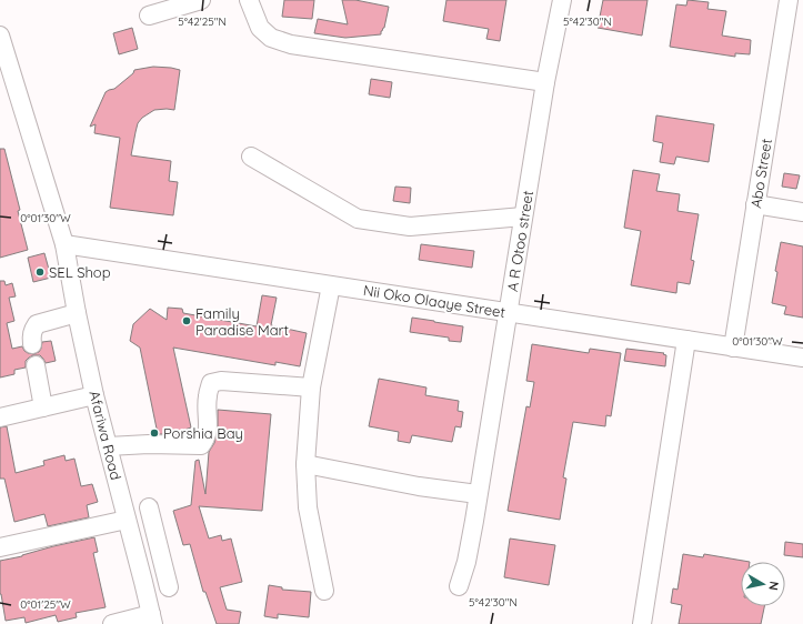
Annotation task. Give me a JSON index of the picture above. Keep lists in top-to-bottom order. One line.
{"streets":{"street":["Abo Street","A R Otoo street","Nii Oko Olaaye Street","Afariwa Road"]},"crossings":[["Abo Street","Nii Oko Olaaye Street"],["A R Otoo street","Nii Oko Olaaye Street"],["Nii Oko Olaaye Street","Afariwa Road"]],"places":["SEL Shop","Family Paradise Mart","Porshia Bay"],"north":"right","coordinates":["5°42'25\"N","5°42'30\"N","0°01'30\"W","0°01'25\"W"]}
